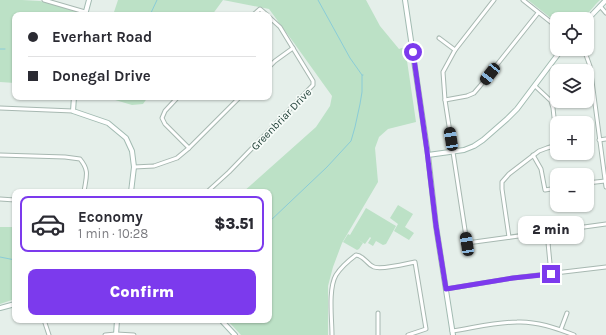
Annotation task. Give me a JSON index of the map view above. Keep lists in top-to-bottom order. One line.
{"streets":{"street":["Greenbriar Drive"]},"page":{"map_buttons":["+","−"],"banner":["Everhart Road","Donegal Drive"],"list":[{"name":"Economy","note":"1 min · 10:28","value":"$3.51"}],"bubble":"2 min","buttons":"Confirm"}}
